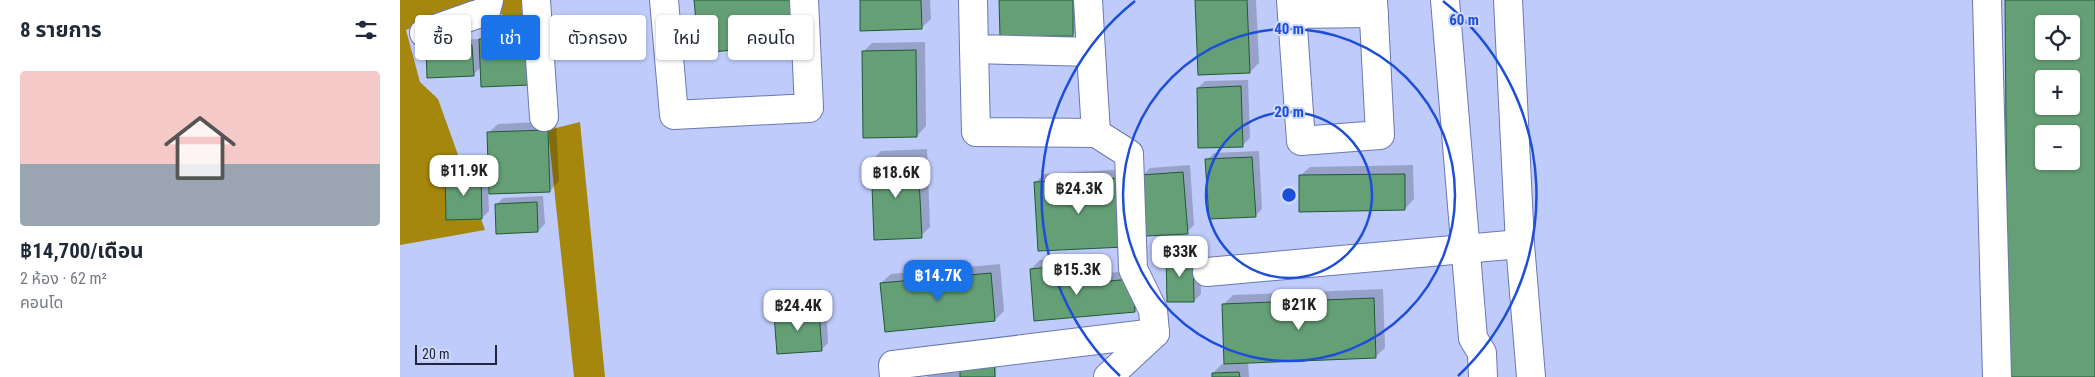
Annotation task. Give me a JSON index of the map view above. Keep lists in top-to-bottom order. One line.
{"scale_bar":"20 m","page":{"heading":"8 รายการ","map_buttons":["+","−"],"chip":["ซื้อ","เช่า","ตัวกรอง","ใหม่","คอนโด"],"list":[{"name":"฿14,700/เดือน","note":"2 ห้อง · 62 m² · คอนโด"}],"price":["฿11.9K","฿18.6K","฿24.3K","฿33K","฿15.3K","฿14.7K","฿21K","฿24.4K"],"scale":"20 m"},"rings":["60 m","40 m","20 m"]}
